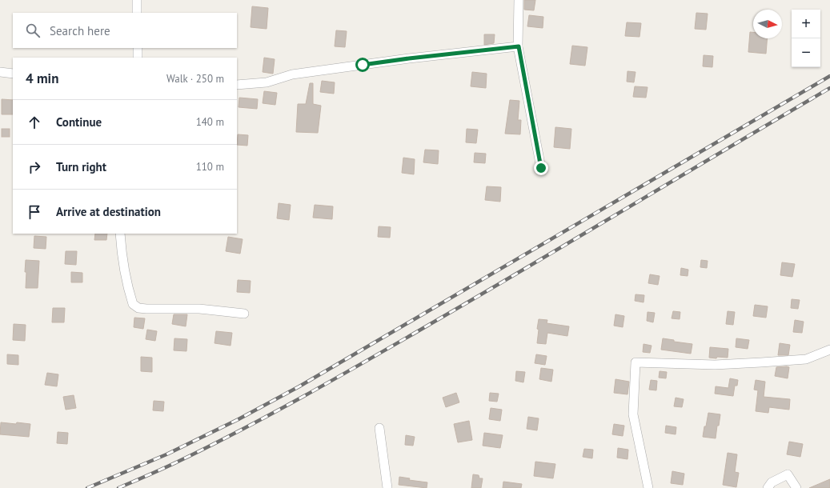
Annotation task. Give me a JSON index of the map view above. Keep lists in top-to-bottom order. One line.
{"north":"right","page":{"map_buttons":["+","−"],"search":"Search here","heading":["4 min","Walk · 250 m"],"list":[["Continue","140 m"],["Turn right","110 m"],"Arrive at destination"]}}
